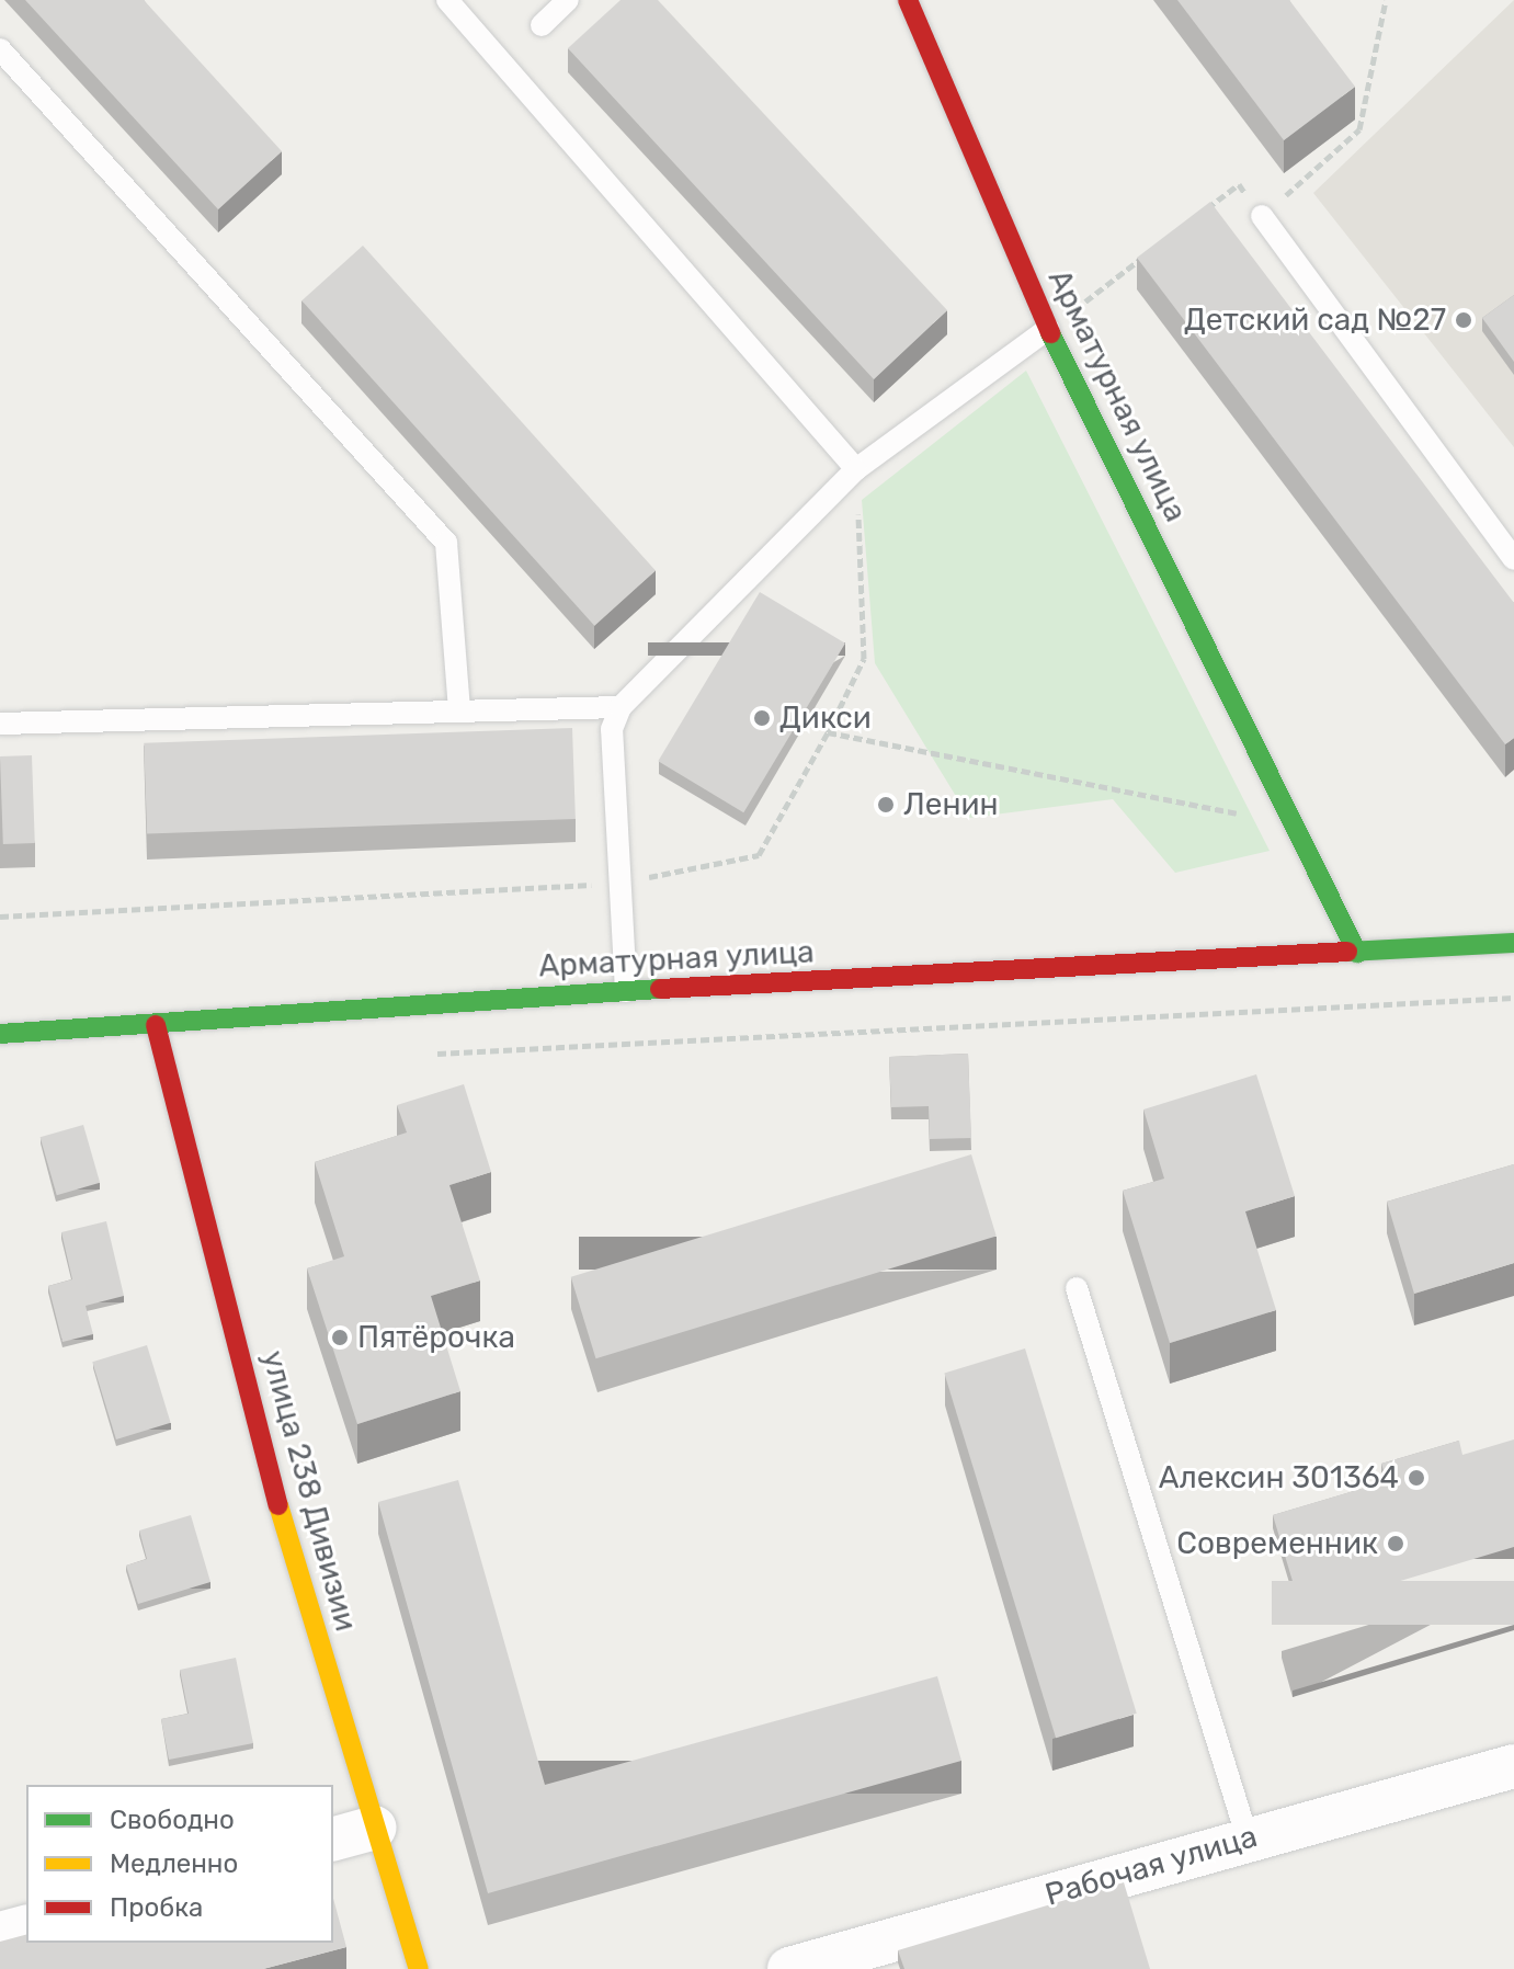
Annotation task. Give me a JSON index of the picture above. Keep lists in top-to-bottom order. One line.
{"streets":{"street":["Арматурная улица","улица 238 Дивизии","Рабочая улица"]},"crossings":[["Арматурная улица","улица 238 Дивизии"]],"places":["Детский сад №27","Дикси","Ленин","Пятёрочка","Алексин 301364","Современник"],"legend":["Свободно","Медленно","Пробка"]}
